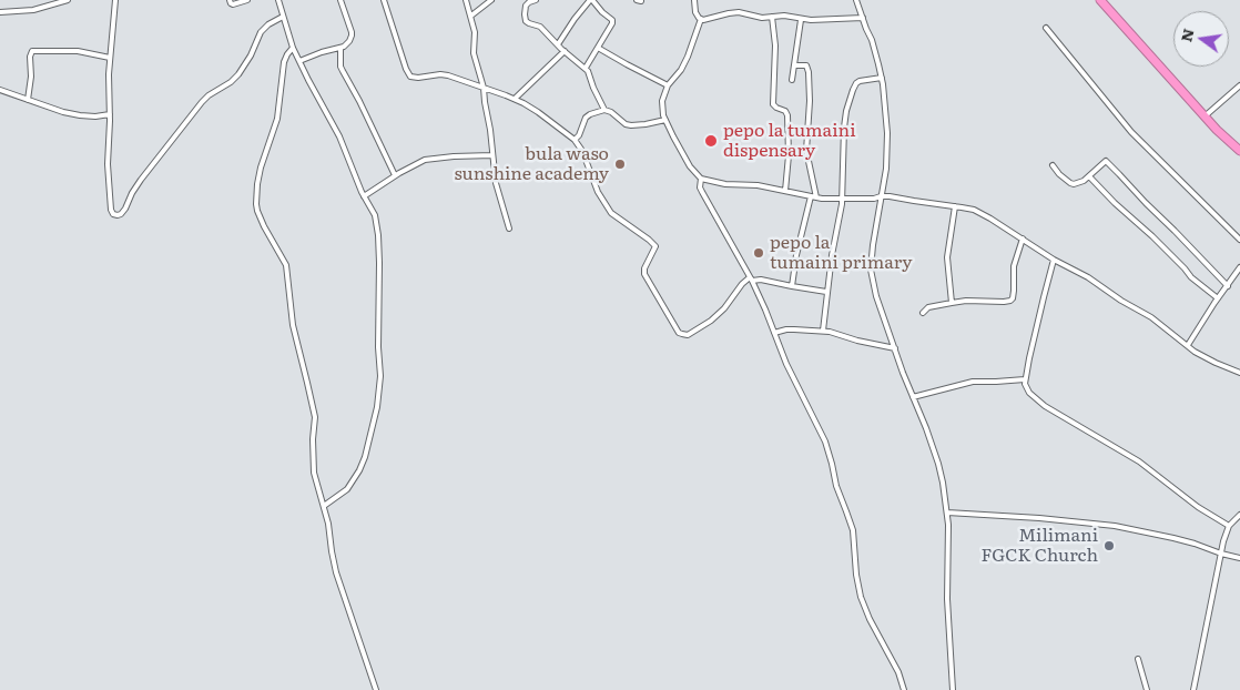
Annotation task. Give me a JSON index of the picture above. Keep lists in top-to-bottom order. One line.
{"places":["pepo la tumaini dispensary","bula waso sunshine academy","pepo la tumaini primary","Milimani FGCK Church"],"north":"left"}
